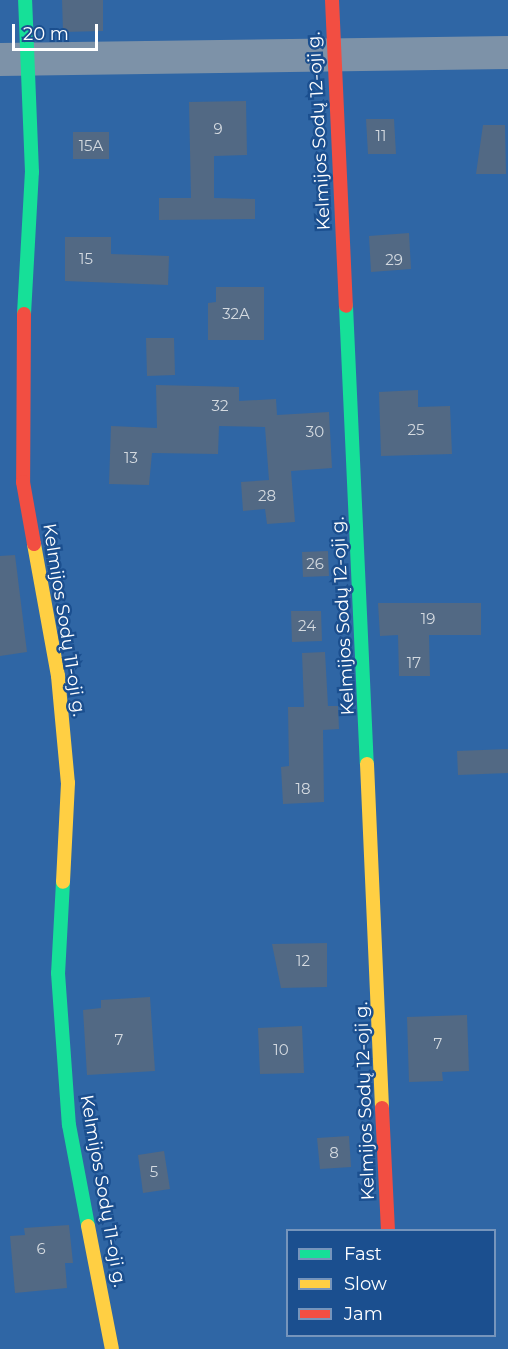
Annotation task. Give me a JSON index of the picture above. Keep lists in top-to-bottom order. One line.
{"streets":{"street":["Kelmijos Sodų 12-oji g.","Kelmijos Sodų 11-oji g."]},"house_numbers":["9","11","15A","15","29","32A","32","25","30","13","28","26","19","24","17","18","12","7","7","10","8","5","6"],"legend":["Fast","Slow","Jam"],"scale_bar":"20 m"}
